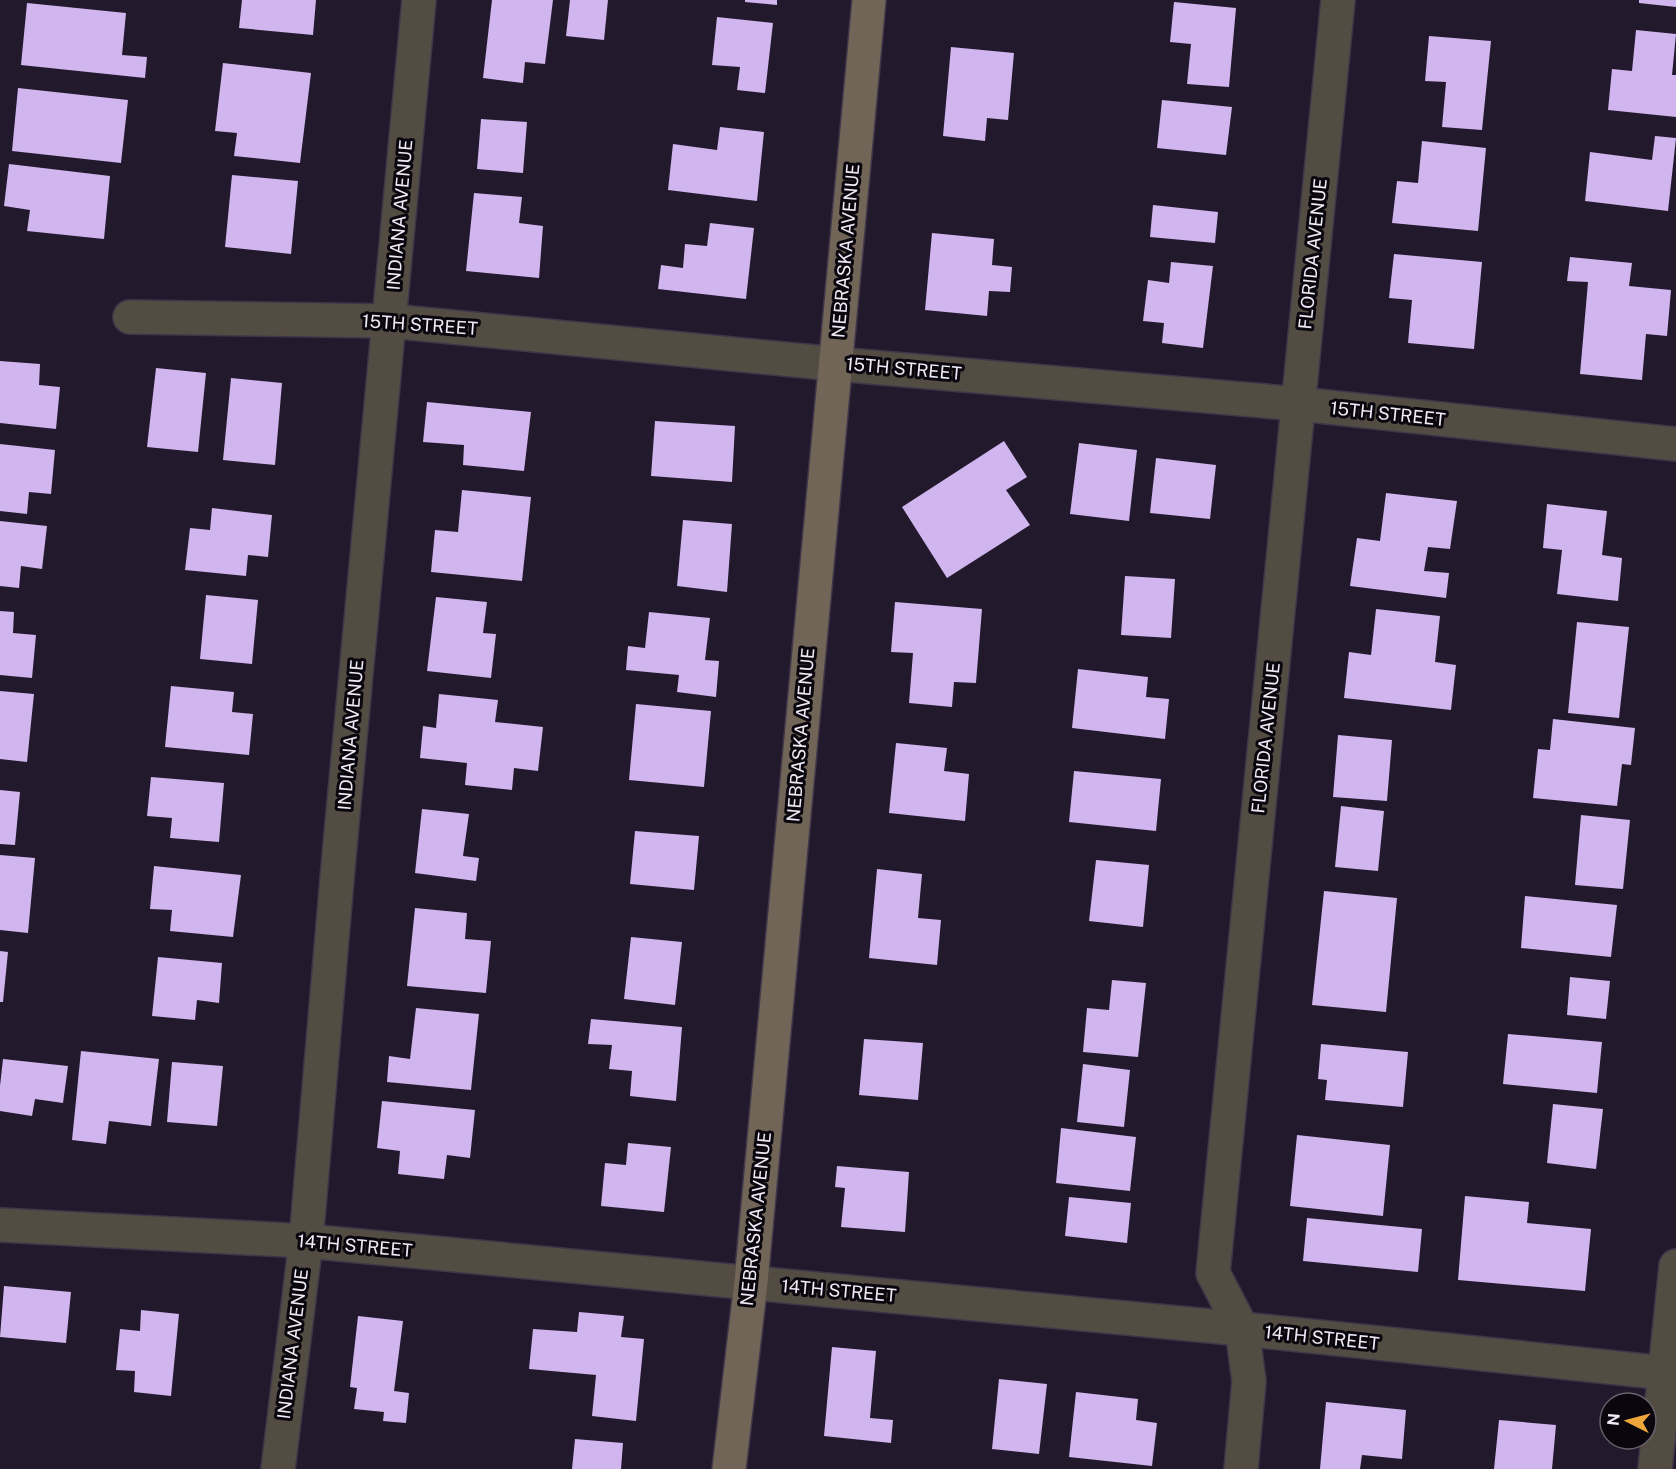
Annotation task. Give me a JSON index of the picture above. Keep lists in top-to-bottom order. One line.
{"streets":{"main road":["NEBRASKA AVENUE"],"street":["INDIANA AVENUE","FLORIDA AVENUE","15TH STREET","14TH STREET"]},"crossings":[["INDIANA AVENUE","15TH STREET"],["INDIANA AVENUE","14TH STREET"],["NEBRASKA AVENUE","15TH STREET"],["NEBRASKA AVENUE","14TH STREET"],["FLORIDA AVENUE","15TH STREET"],["FLORIDA AVENUE","14TH STREET"]],"north":"left"}
